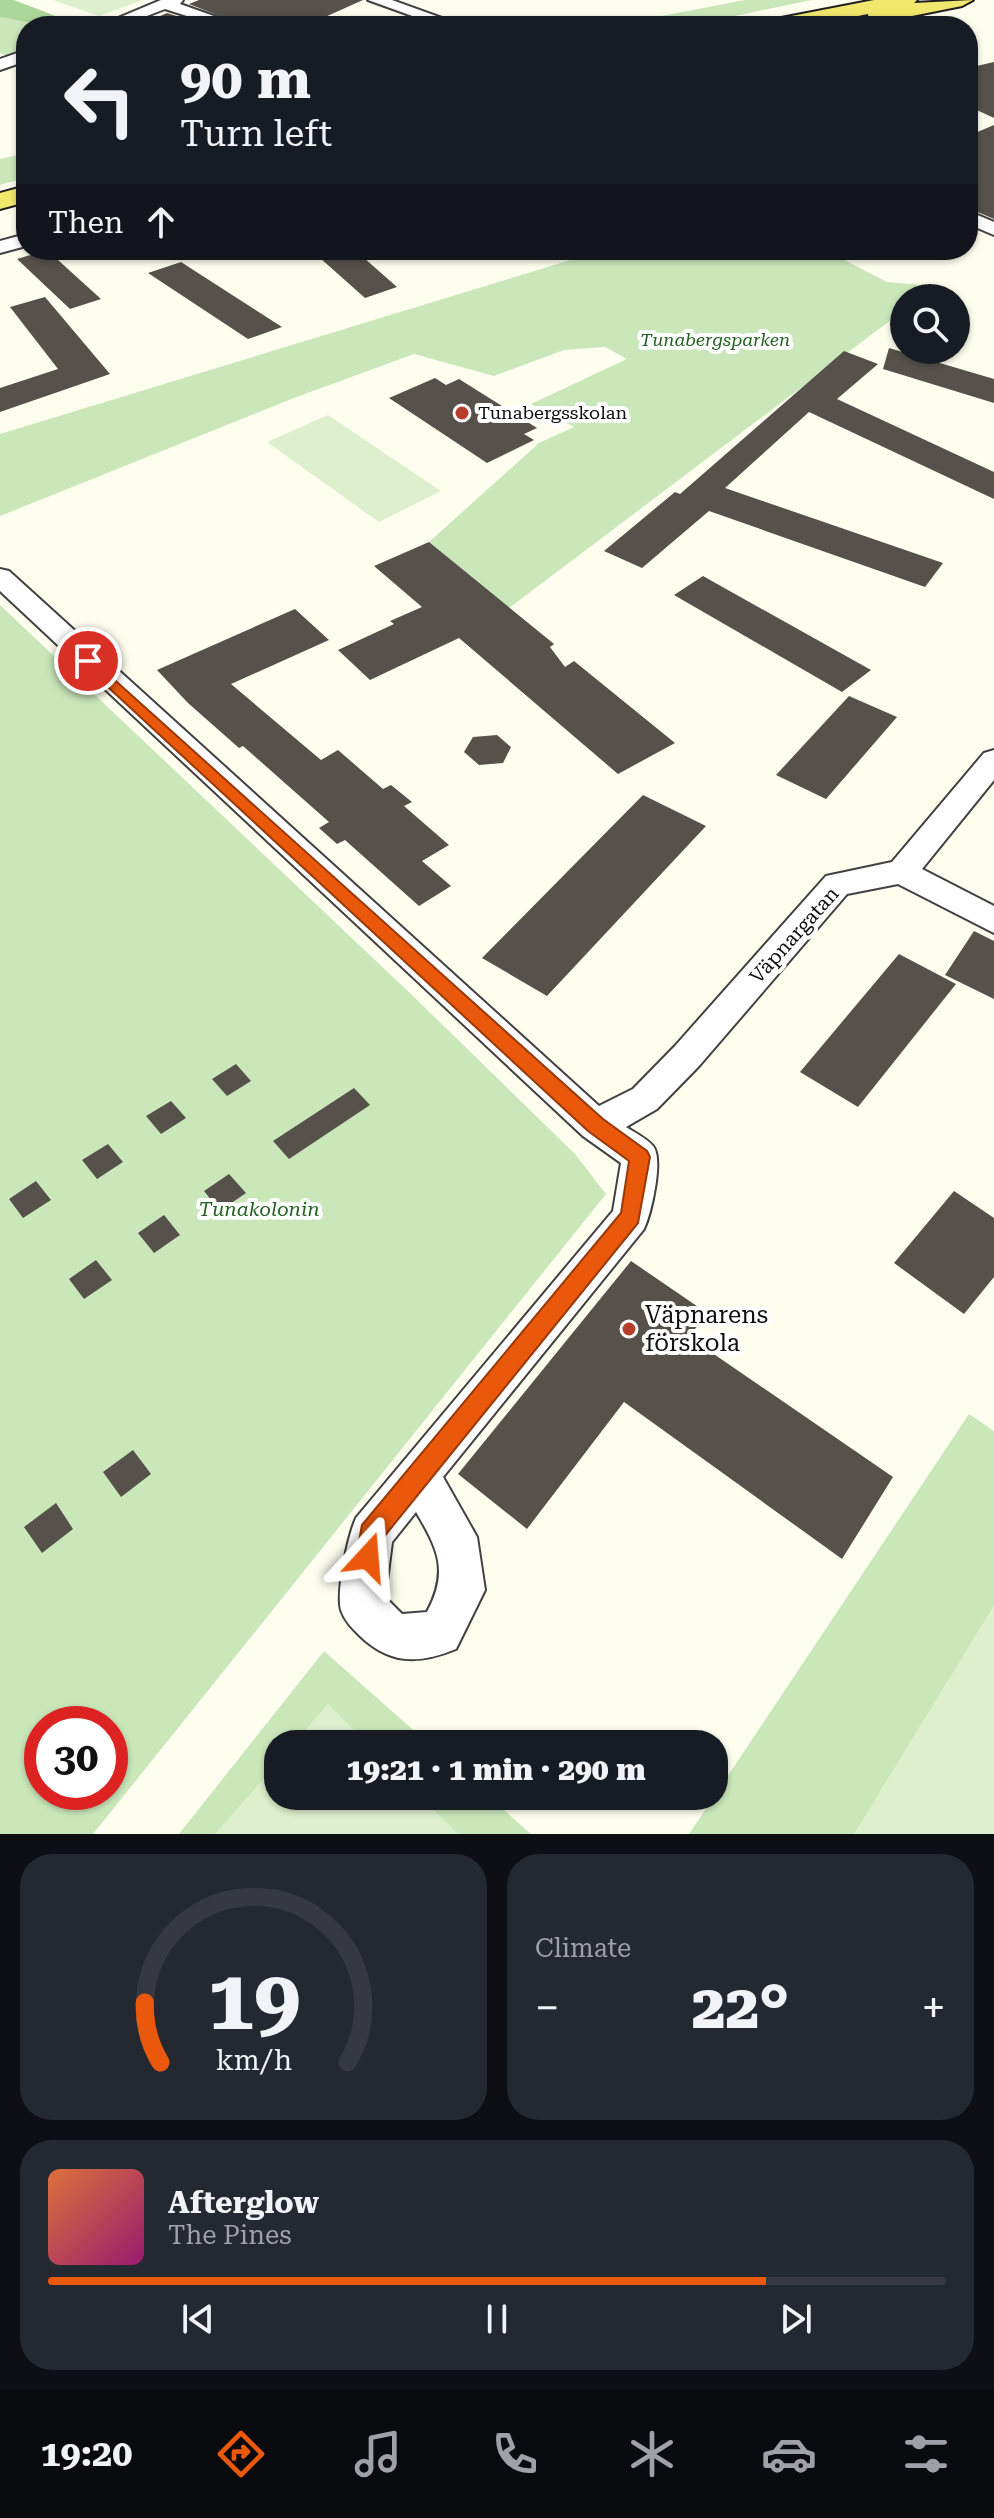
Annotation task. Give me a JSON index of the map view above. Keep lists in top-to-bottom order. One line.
{"streets":{"street":["Väpnargatan"]},"parks":["Tunabergsparken","Tunakolonin"],"places":["Tunabergsskolan","Väpnarens förskola"],"page":{"turn":["90 m","Turn left"],"then":"Then","limit":"30","trip":"19:21 · 1 min · 290 m","tile":"Climate","heat":["−","22°","+"],"song":["Afterglow","The Pines"],"tabs":"19:20","gauge":["19","km/h"]}}
